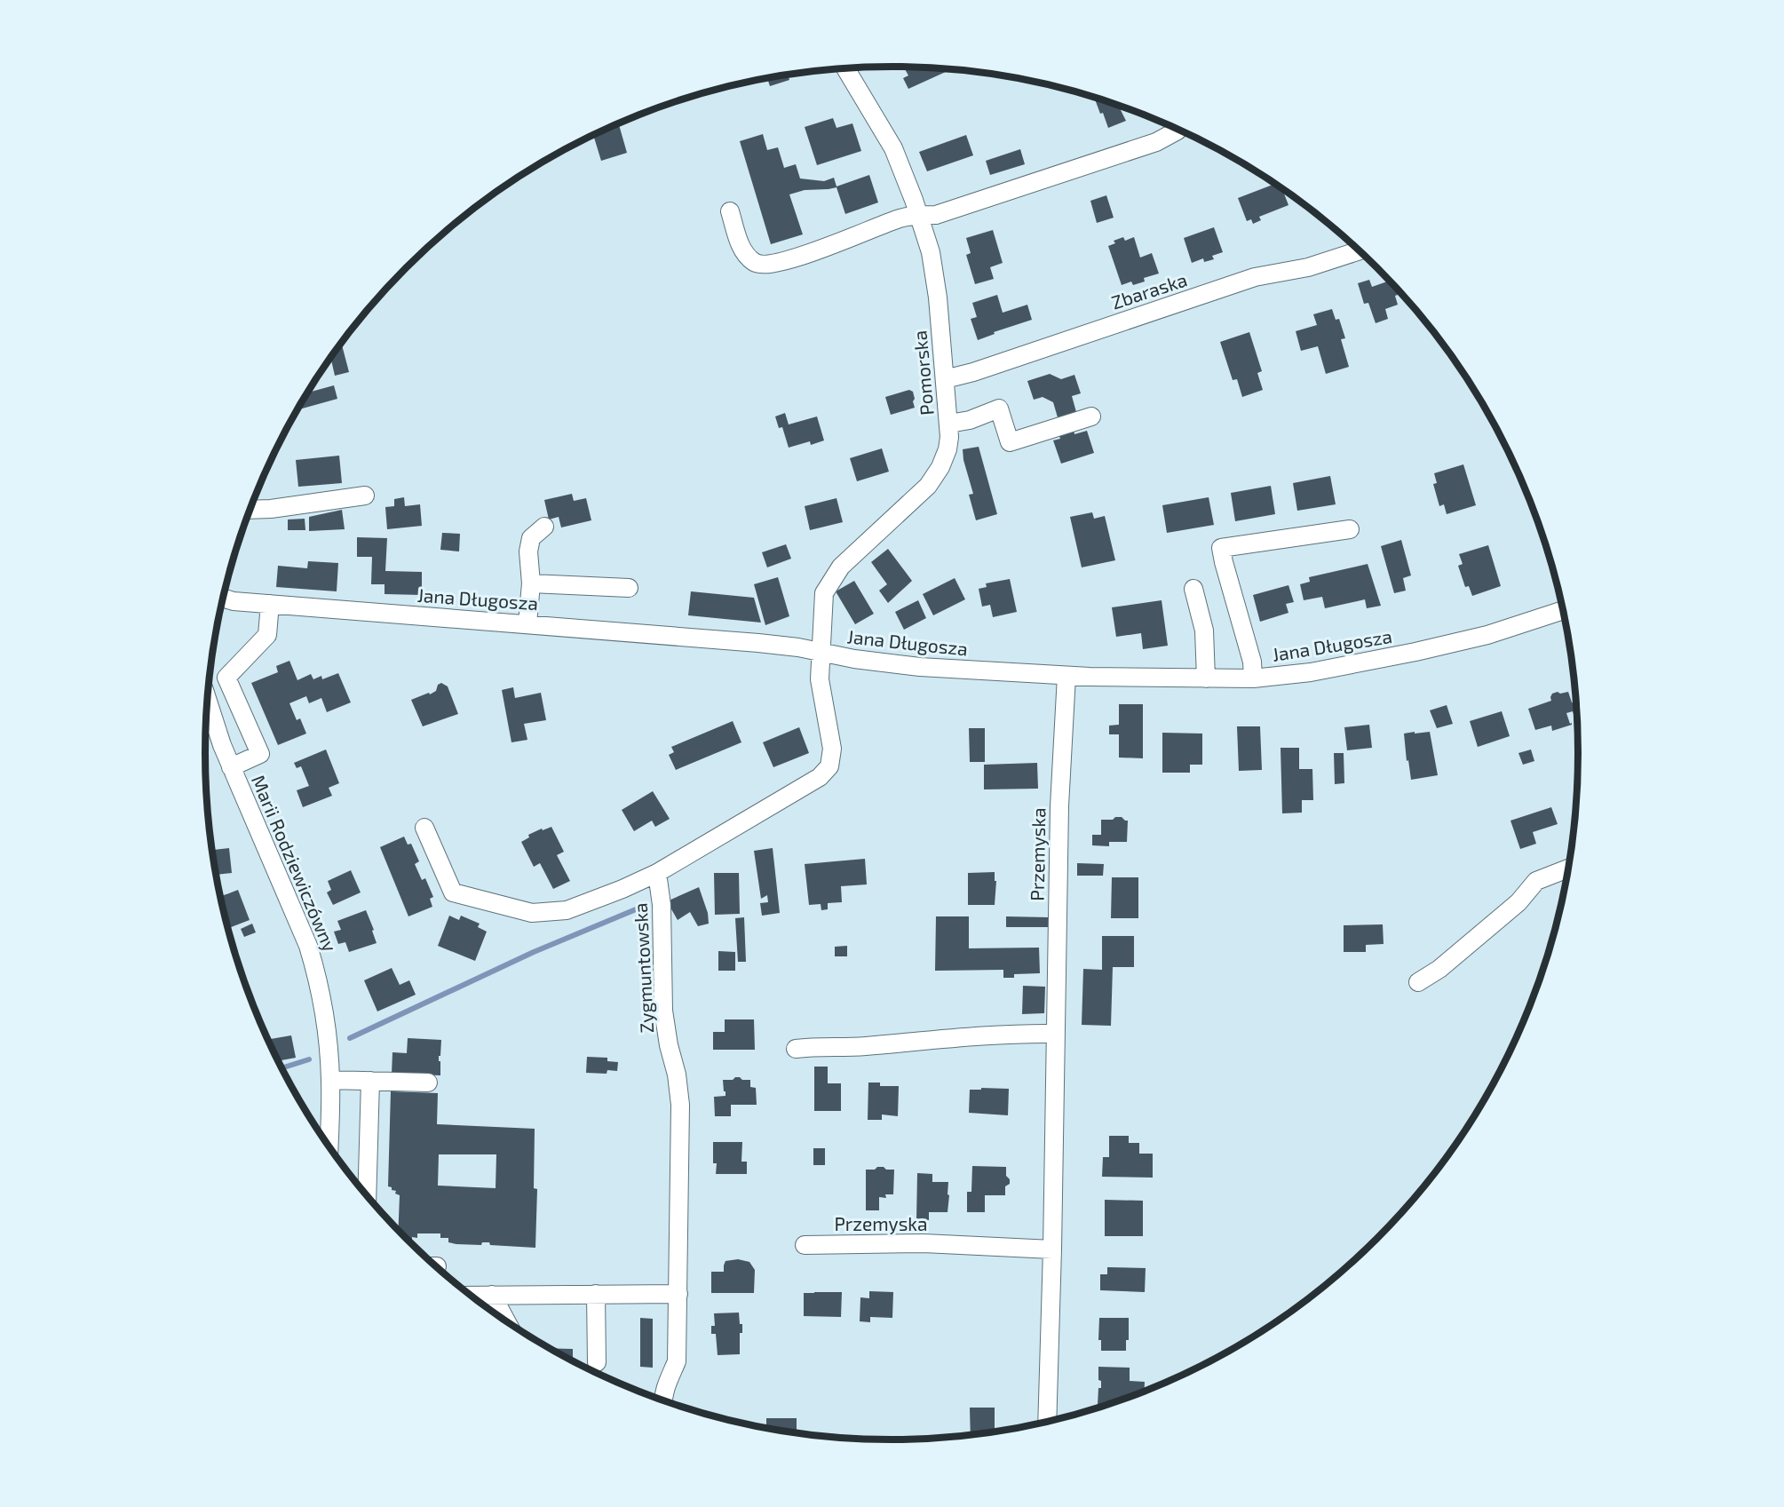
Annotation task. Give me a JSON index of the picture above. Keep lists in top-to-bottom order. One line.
{"streets":{"street":["Zbaraska","Pomorska","Jana Długosza","Przemyska","Marii Rodziewiczówny","Zygmuntowska"]},"crossings":[["Zbaraska","Pomorska"],["Pomorska","Jana Długosza"],["Jana Długosza","Przemyska"]]}
